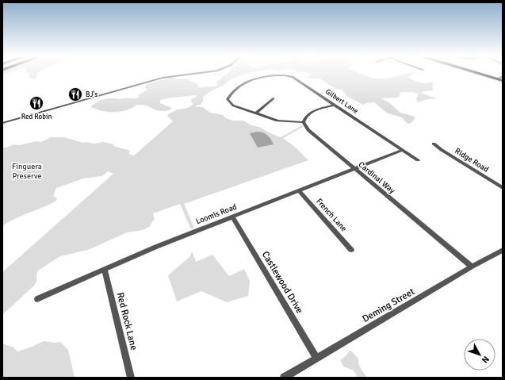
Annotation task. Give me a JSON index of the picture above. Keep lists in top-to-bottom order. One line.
{"streets":{"street":["Gilbert Lane","Ridge Road","Cardinal Way","Loomis Road","French Lane","Castlewood Drive","Deming Street","Red Rock Lane"]},"crossings":[["Gilbert Lane","Cardinal Way"],["Gilbert Lane","Loomis Road"],["Cardinal Way","Loomis Road"],["Cardinal Way","Deming Street"],["Loomis Road","French Lane"],["Loomis Road","Castlewood Drive"],["Loomis Road","Red Rock Lane"],["Castlewood Drive","Deming Street"]],"parks":["Finguera Preserve"],"places":{"restaurant":["BJ's","Red Robin"]},"north":"bottom right"}
